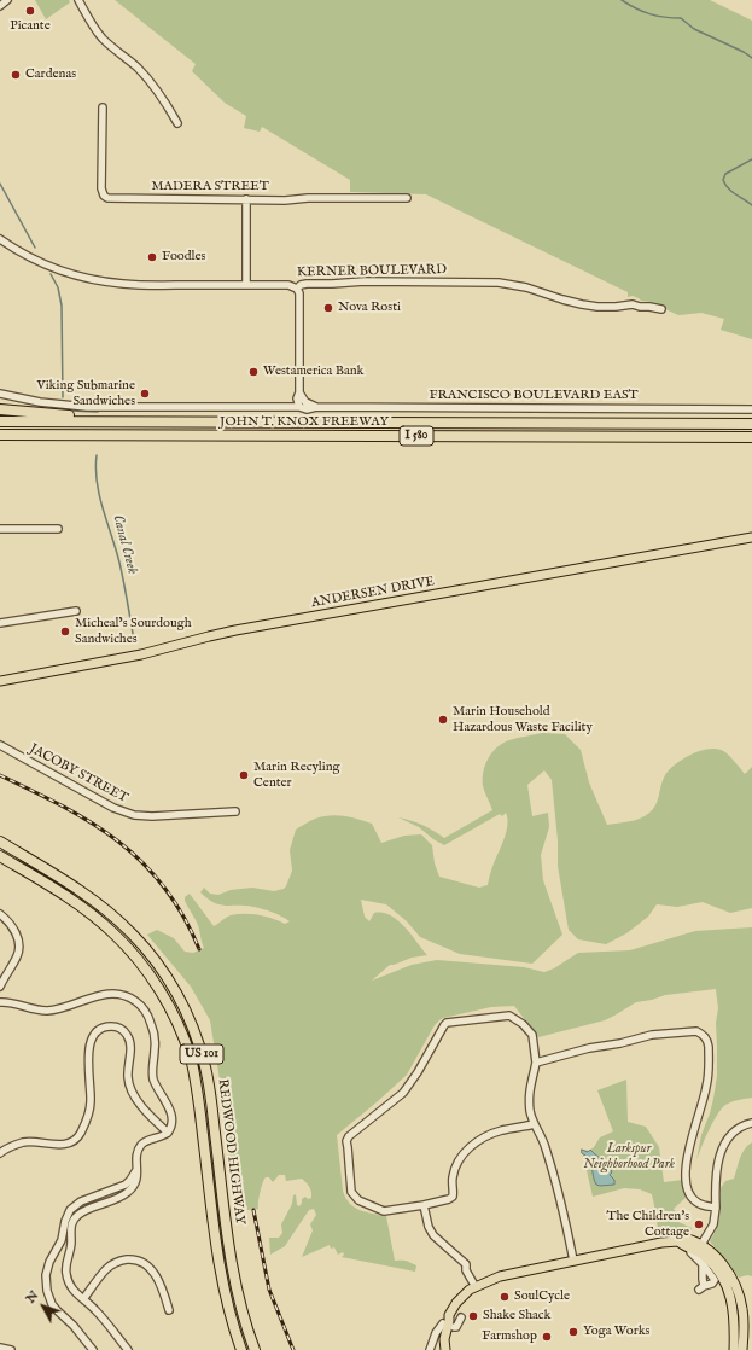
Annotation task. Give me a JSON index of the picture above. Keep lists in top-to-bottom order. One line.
{"streets":{"highway":["JOHN T. KNOX FREEWAY","I 580","US 101","REDWOOD HIGHWAY"],"main road":["ANDERSEN DRIVE"],"street":["MADERA STREET","KERNER BOULEVARD","FRANCISCO BOULEVARD EAST","JACOBY STREET"]},"water":["Canal Creek"],"parks":["Larkspur Neighborhood Park"],"places":["Picante","Cardenas","Foodles","Nova Rosti","Westamerica Bank","Viking Submarine Sandwiches","Micheal’s Sourdough Sandwiches","Marin Household Hazardous Waste Facility","Marin Recyling Center","The Children's Cottage","SoulCycle","Shake Shack","Yoga Works","Farmshop"],"north":"top left"}
